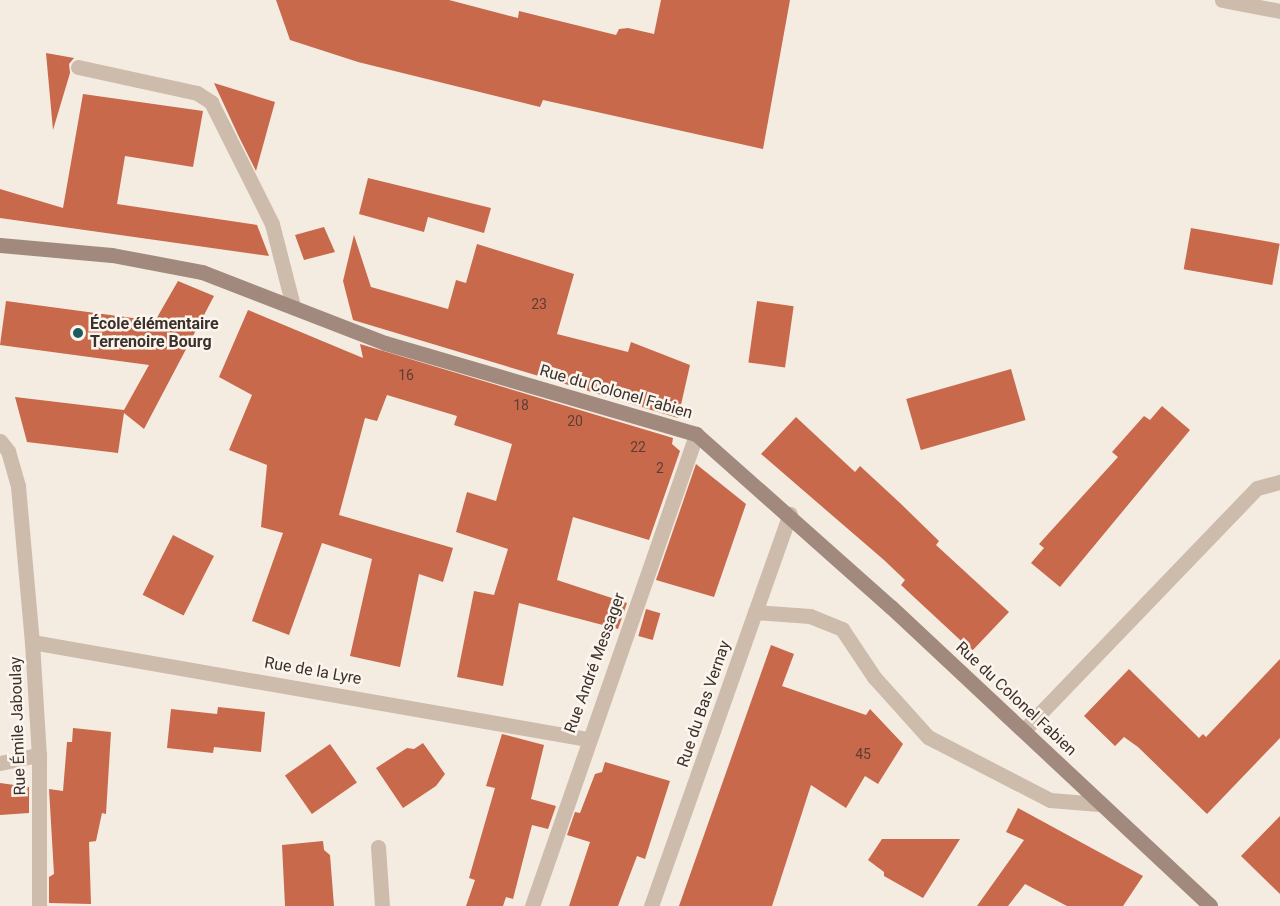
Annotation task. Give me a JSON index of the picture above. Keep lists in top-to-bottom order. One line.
{"streets":{"main road":["Rue du Colonel Fabien"],"street":["Rue André Messager","Rue de la Lyre","Rue du Bas Vernay","Rue Émile Jaboulay"]},"crossings":[["Rue du Colonel Fabien","Rue André Messager"],["Rue du Colonel Fabien","Rue du Bas Vernay"],["Rue André Messager","Rue de la Lyre"],["Rue de la Lyre","Rue Émile Jaboulay"]],"places":["École élémentaire Terrenoire Bourg"],"house_numbers":["23","16","18","20","22","2","45"]}
